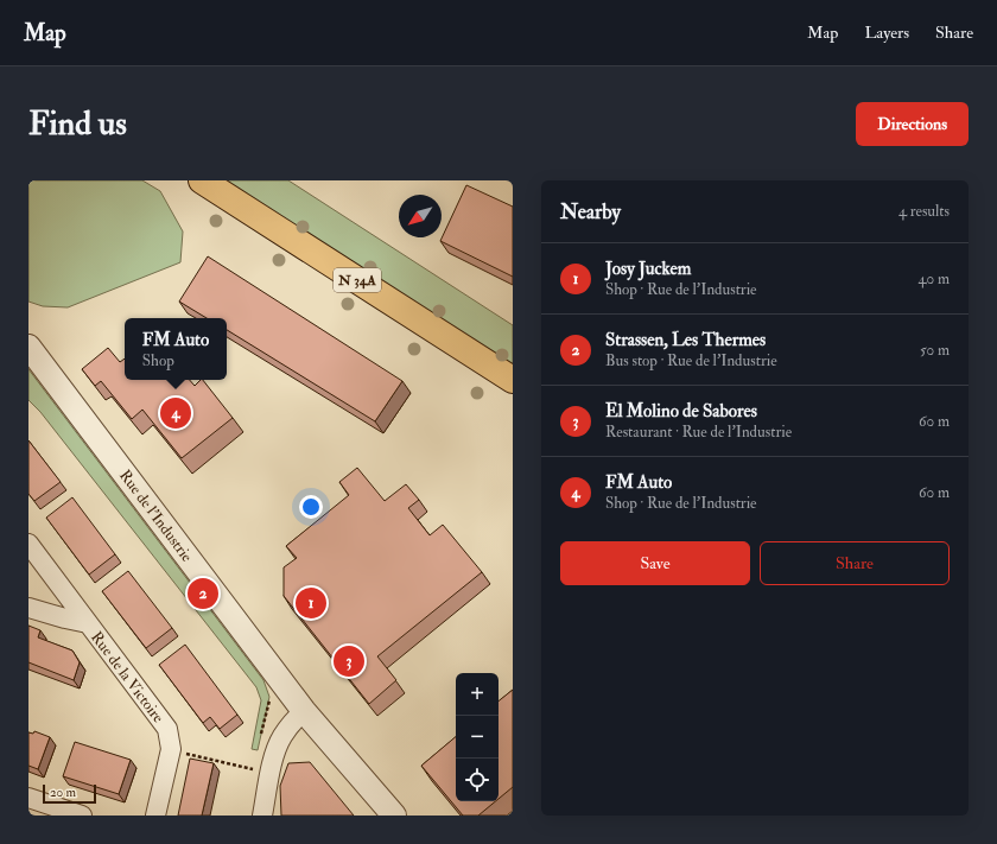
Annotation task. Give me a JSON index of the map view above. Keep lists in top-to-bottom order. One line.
{"streets":{"main road":["N 34A"],"street":["Rue de l'Industrie","Rue de la Victoire"]},"scale_bar":"20 m","north":"bottom left","page":{"header":"Map","nav":["Map","Layers","Share"],"buttons":["Directions",["Save","Share"]],"title":"Find us","heading":["Nearby","4 results"],"list":[{"mark":"1","name":"Josy Juckem","note":"Shop · Rue de l'Industrie","value":"40 m"},{"mark":"2","name":"Strassen, Les Thermes","note":"Bus stop · Rue de l'Industrie","value":"50 m"},{"mark":"3","name":"El Molino de Sabores","note":"Restaurant · Rue de l'Industrie","value":"60 m"},{"mark":"4","name":"FM Auto","note":"Shop · Rue de l'Industrie","value":"60 m"}],"popup":["FM Auto","Shop"],"pins":["4","2","1","3"],"map_buttons":["+","−"],"scale":"20 m"}}
